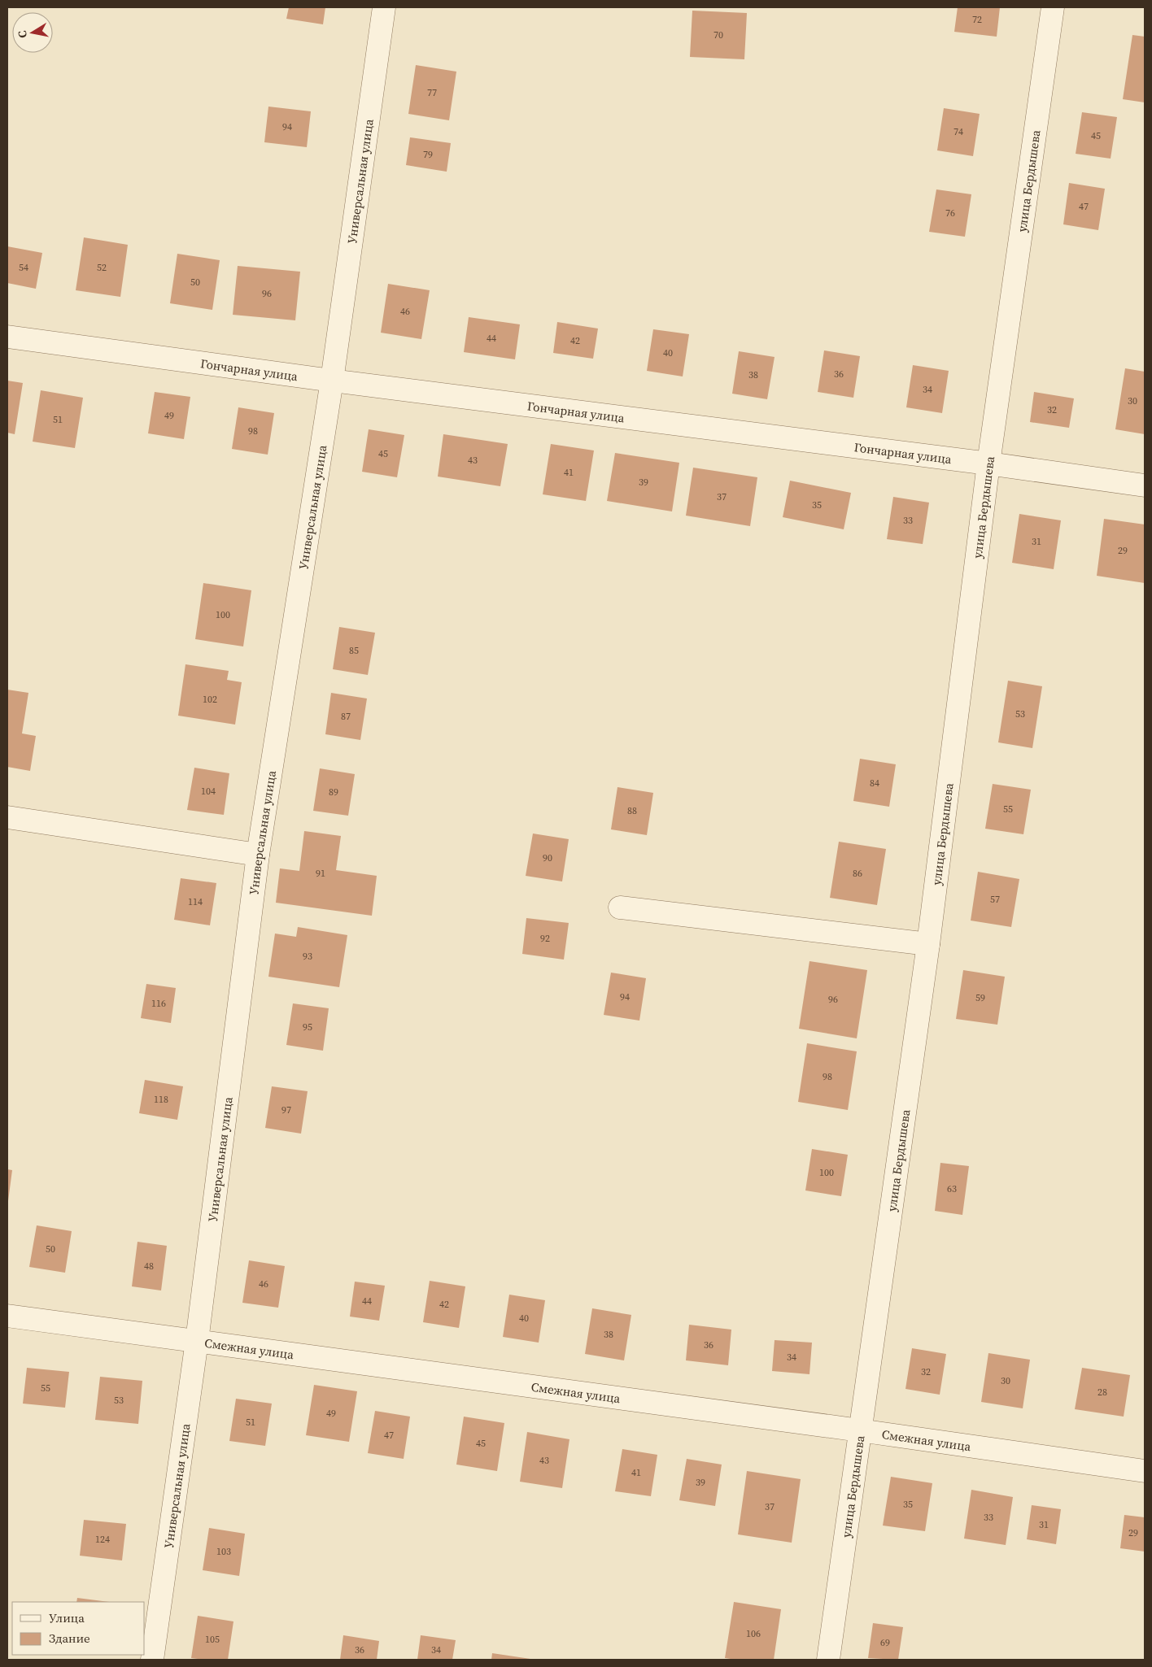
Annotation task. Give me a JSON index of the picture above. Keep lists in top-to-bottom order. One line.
{"streets":{"street":["улица Бердышева","Универсальная улица","Гончарная улица","Смежная улица"]},"crossings":[["улица Бердышева","Гончарная улица"],["улица Бердышева","Смежная улица"],["Универсальная улица","Гончарная улица"],["Универсальная улица","Смежная улица"]],"house_numbers":["72","70","77","94","74","45","79","47","76","54","52","50","96","46","44","42","40","36","38","34","30","32","49","51","98","45","43","41","39","37","35","33","31","29","100","85","102","53","87","84","104","89","55","88","90","91","86","57","114","92","93","94","59","96","116","95","98","118","97","100","63","50","48","46","44","42","40","38","36","34","32","30","55","28","53","49","51","47","45","43","41","39","35","37","33","31","29","124","103","106","105","69","36","34"],"legend":["Улица","Здание"],"north":"left"}
